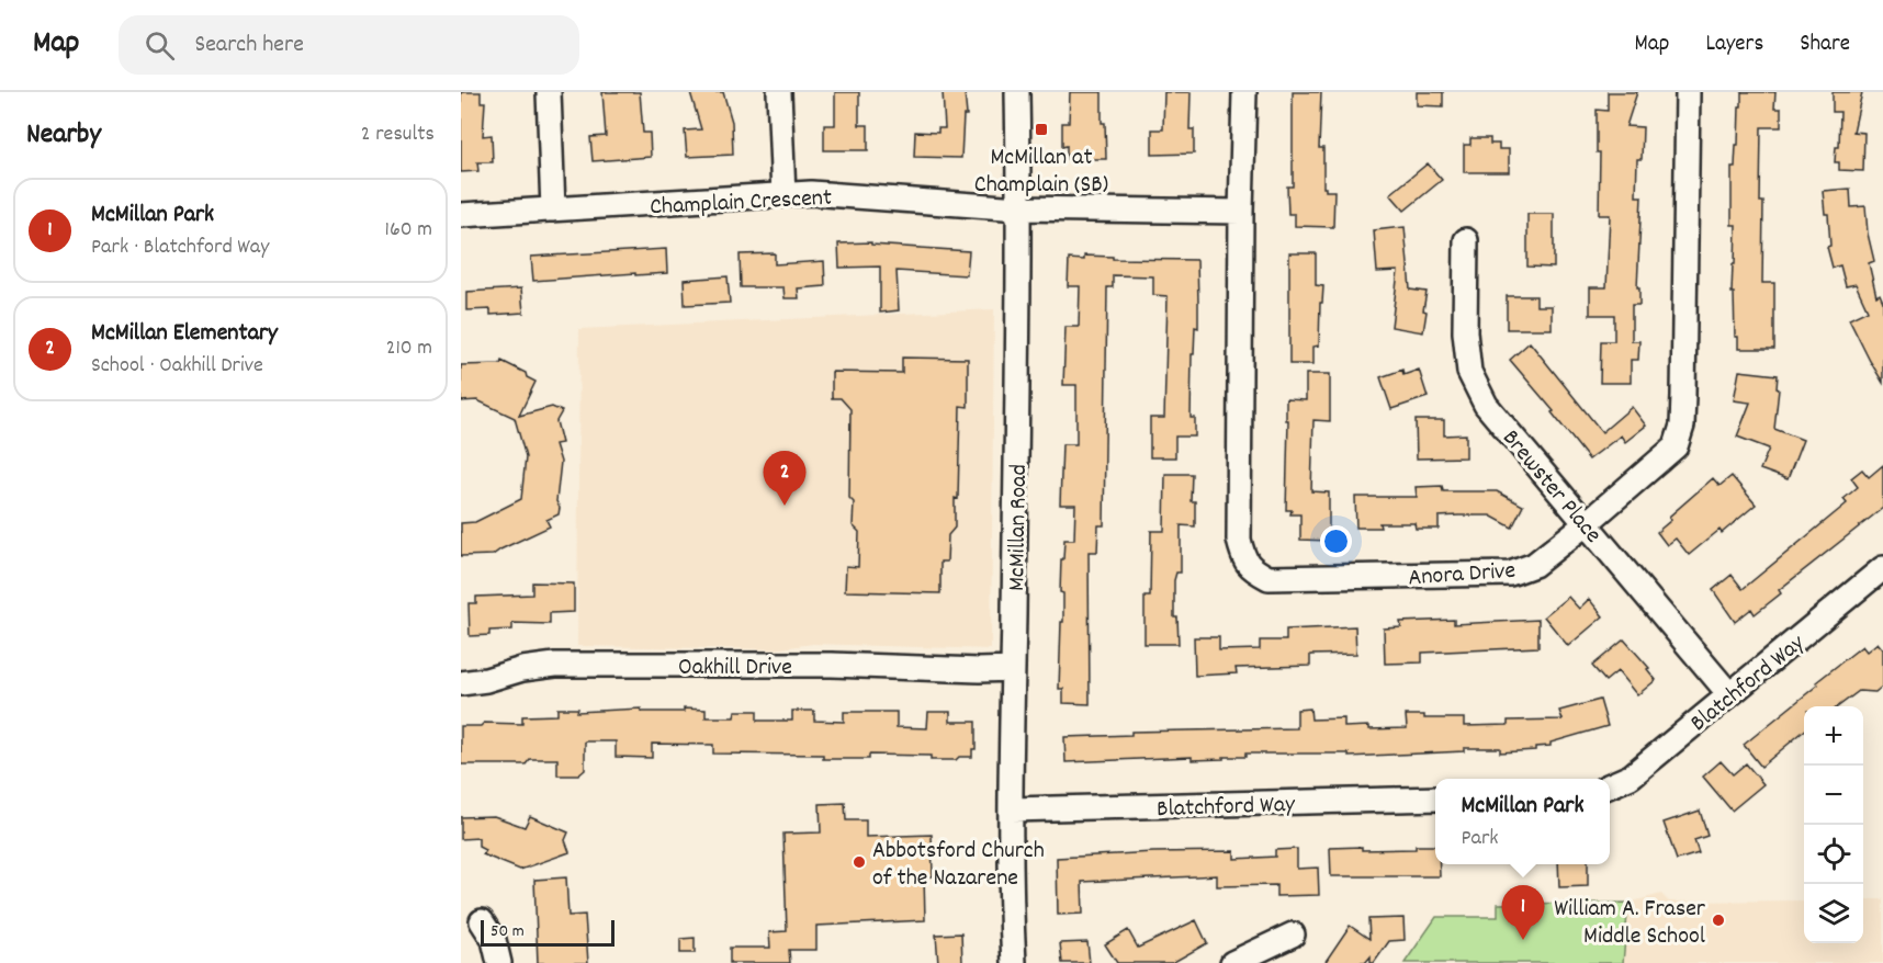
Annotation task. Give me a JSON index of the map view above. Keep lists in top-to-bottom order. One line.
{"streets":{"street":["Champlain Crescent","Brewster Place","McMillan Road","Anora Drive","Oakhill Drive","Blatchford Way"]},"crossings":[["Champlain Crescent","McMillan Road"],["Brewster Place","Anora Drive"],["Brewster Place","Blatchford Way"],["McMillan Road","Oakhill Drive"],["McMillan Road","Blatchford Way"]],"places":{"transit":["McMillan at Champlain (SB)"],"other":["Abbotsford Church of the Nazarene","William A. Fraser Middle School"]},"scale_bar":"50 m","page":{"header":"Map","search":"Search here","nav":["Map","Layers","Share"],"heading":["Nearby","2 results"],"list":[{"mark":"1","name":"McMillan Park","note":"Park · Blatchford Way","value":"160 m"},{"mark":"2","name":"McMillan Elementary","note":"School · Oakhill Drive","value":"210 m"}],"pins":["2","1"],"map_buttons":["+","−"],"popup":["McMillan Park","Park"],"scale":"50 m"}}
